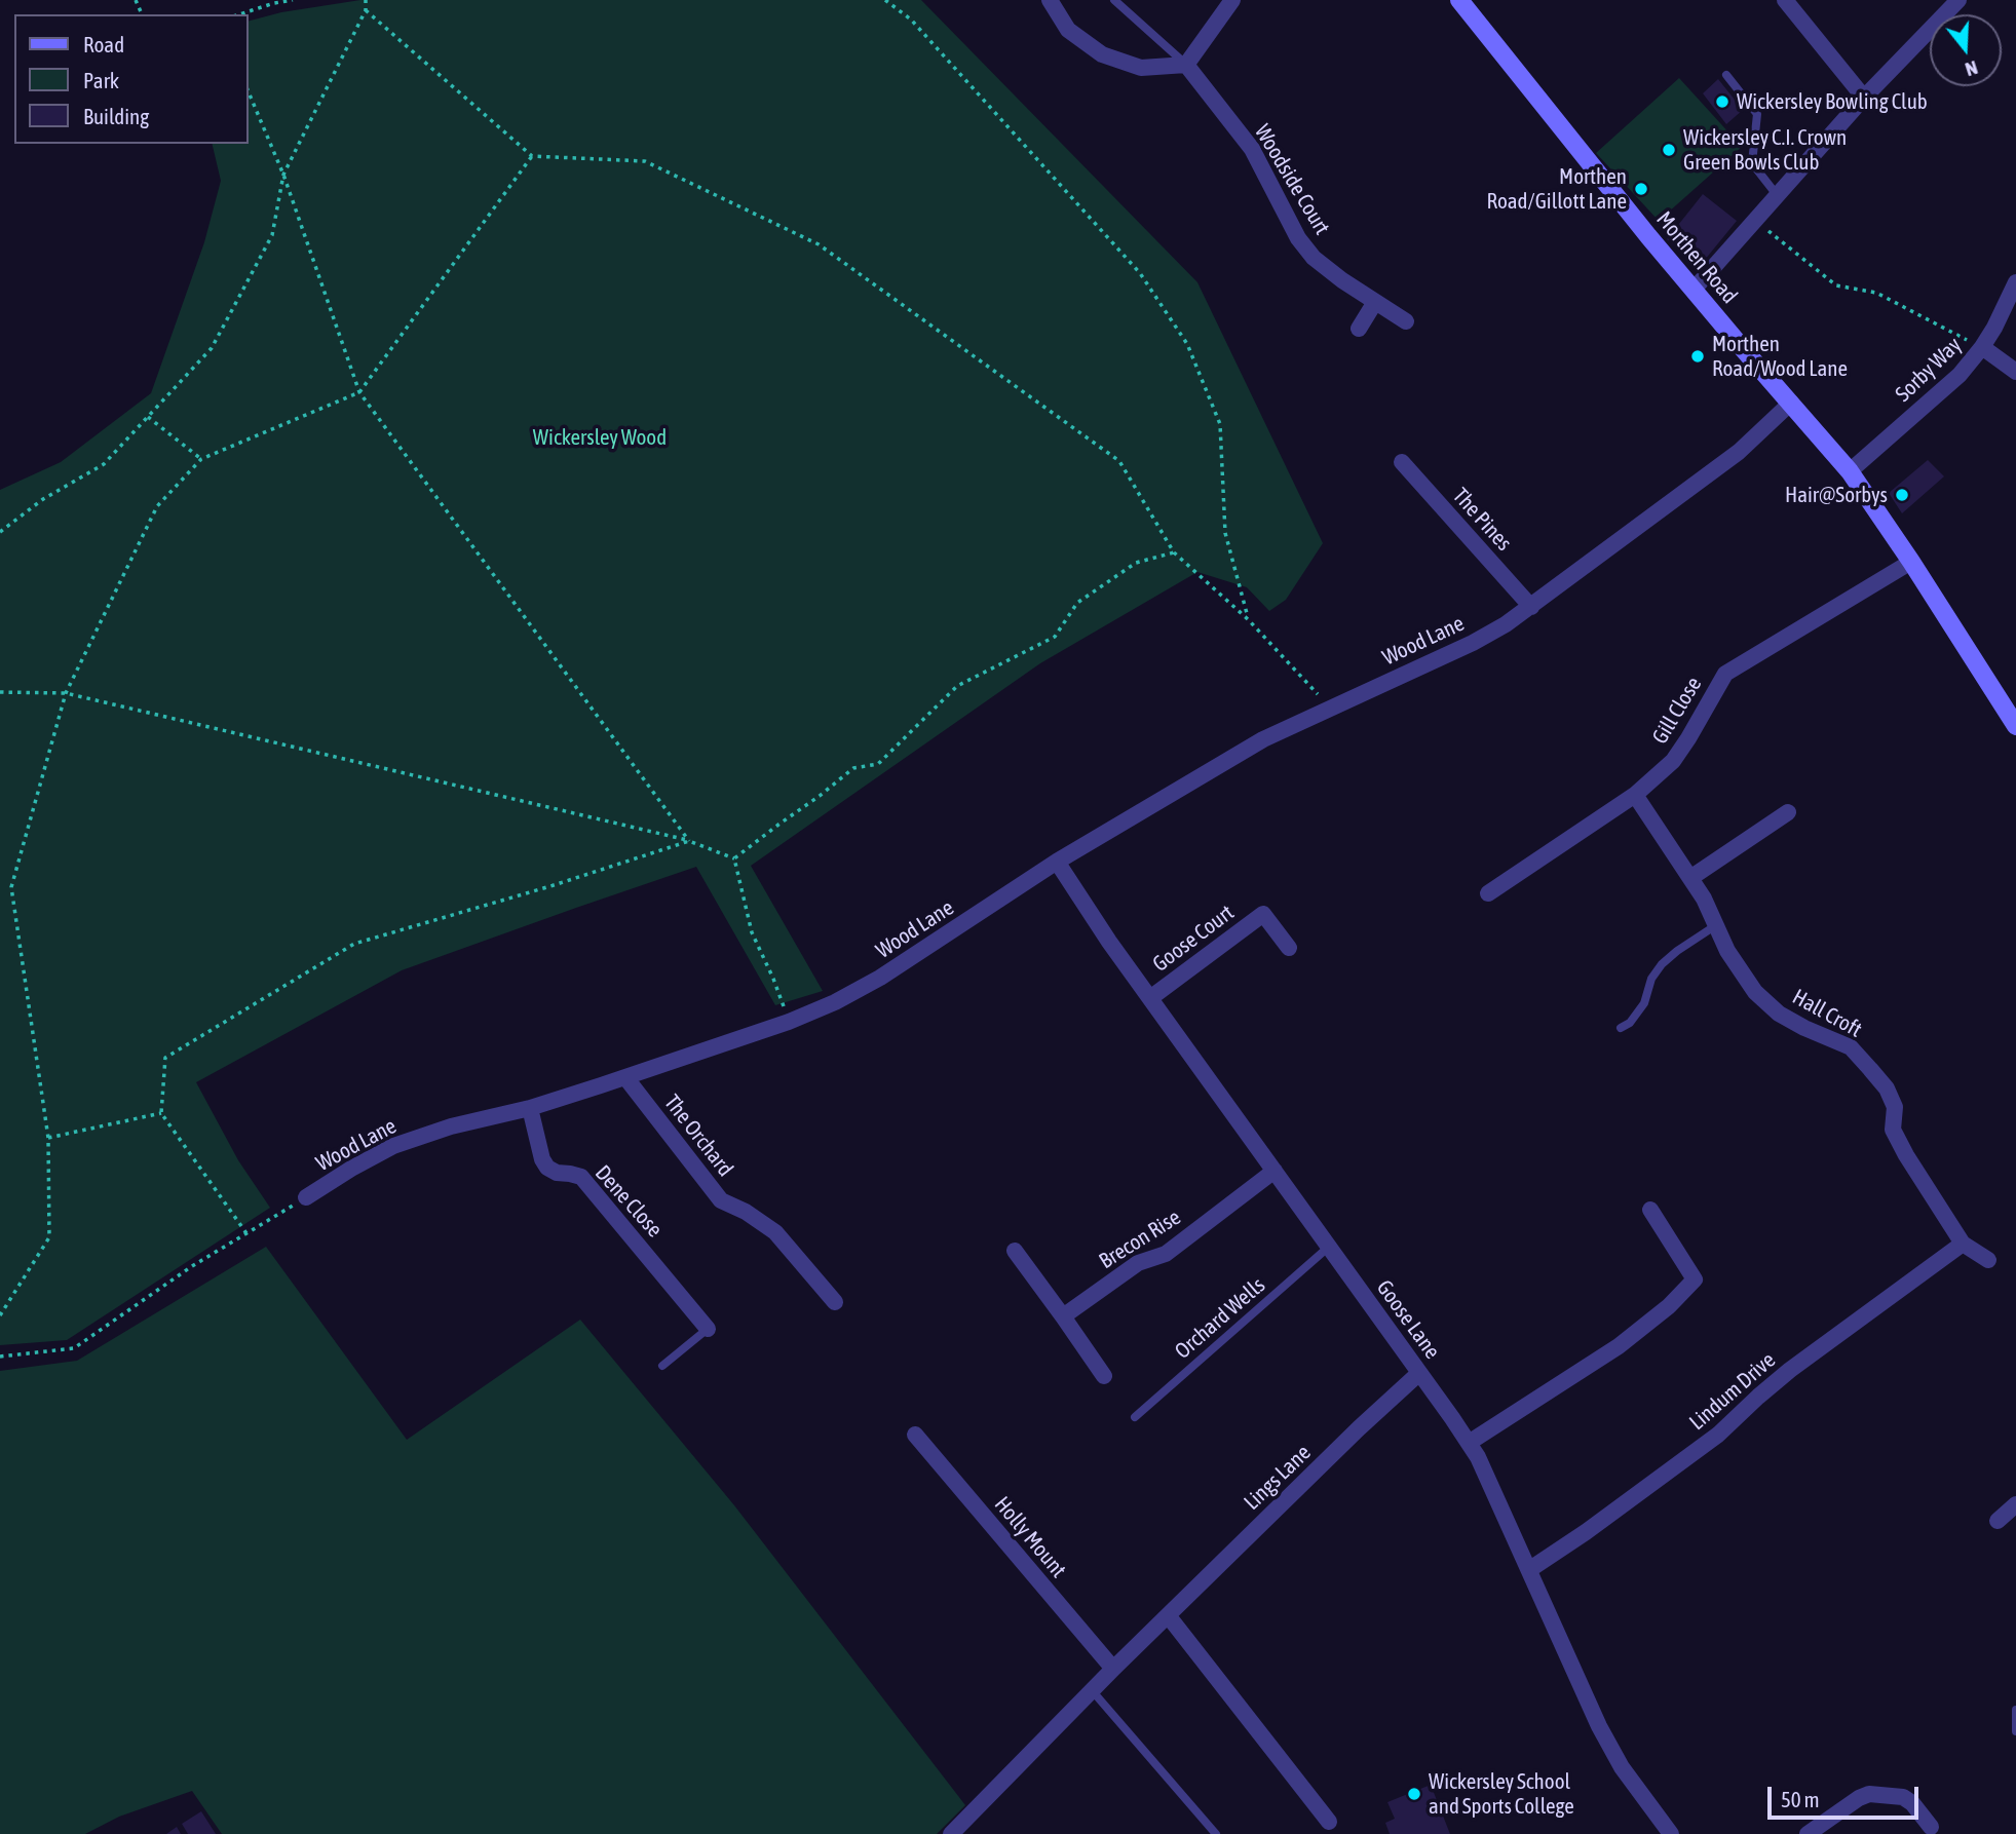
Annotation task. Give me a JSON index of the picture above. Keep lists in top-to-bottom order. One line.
{"streets":{"main road":["Morthen Road"],"street":["Woodside Court","Sorby Way","The Pines","Wood Lane","Gill Close","Goose Court","Hall Croft","The Orchard","Dene Close","Brecon Rise","Goose Lane","Lindum Drive","Lings Lane","Holly Mount"],"lane":["Orchard Wells"]},"crossings":[["Morthen Road","Sorby Way"],["Morthen Road","Wood Lane"],["Morthen Road","Gill Close"],["The Pines","Wood Lane"],["Wood Lane","The Orchard"],["Wood Lane","Dene Close"],["Wood Lane","Goose Lane"],["Gill Close","Hall Croft"],["Goose Court","Goose Lane"],["Hall Croft","Lindum Drive"],["Brecon Rise","Goose Lane"],["Orchard Wells","Goose Lane"],["Goose Lane","Lindum Drive"],["Goose Lane","Lings Lane"],["Lings Lane","Holly Mount"]],"parks":["Wickersley Wood"],"places":["Wickersley Bowling Club","Wickersley C.I. Crown Green Bowls Club","Morthen Road/Gillott Lane","Morthen Road/Wood Lane","Hair@Sorbys","Wickersley School and Sports College"],"legend":["Road","Park","Building"],"scale_bar":"50 m","north":"bottom"}
